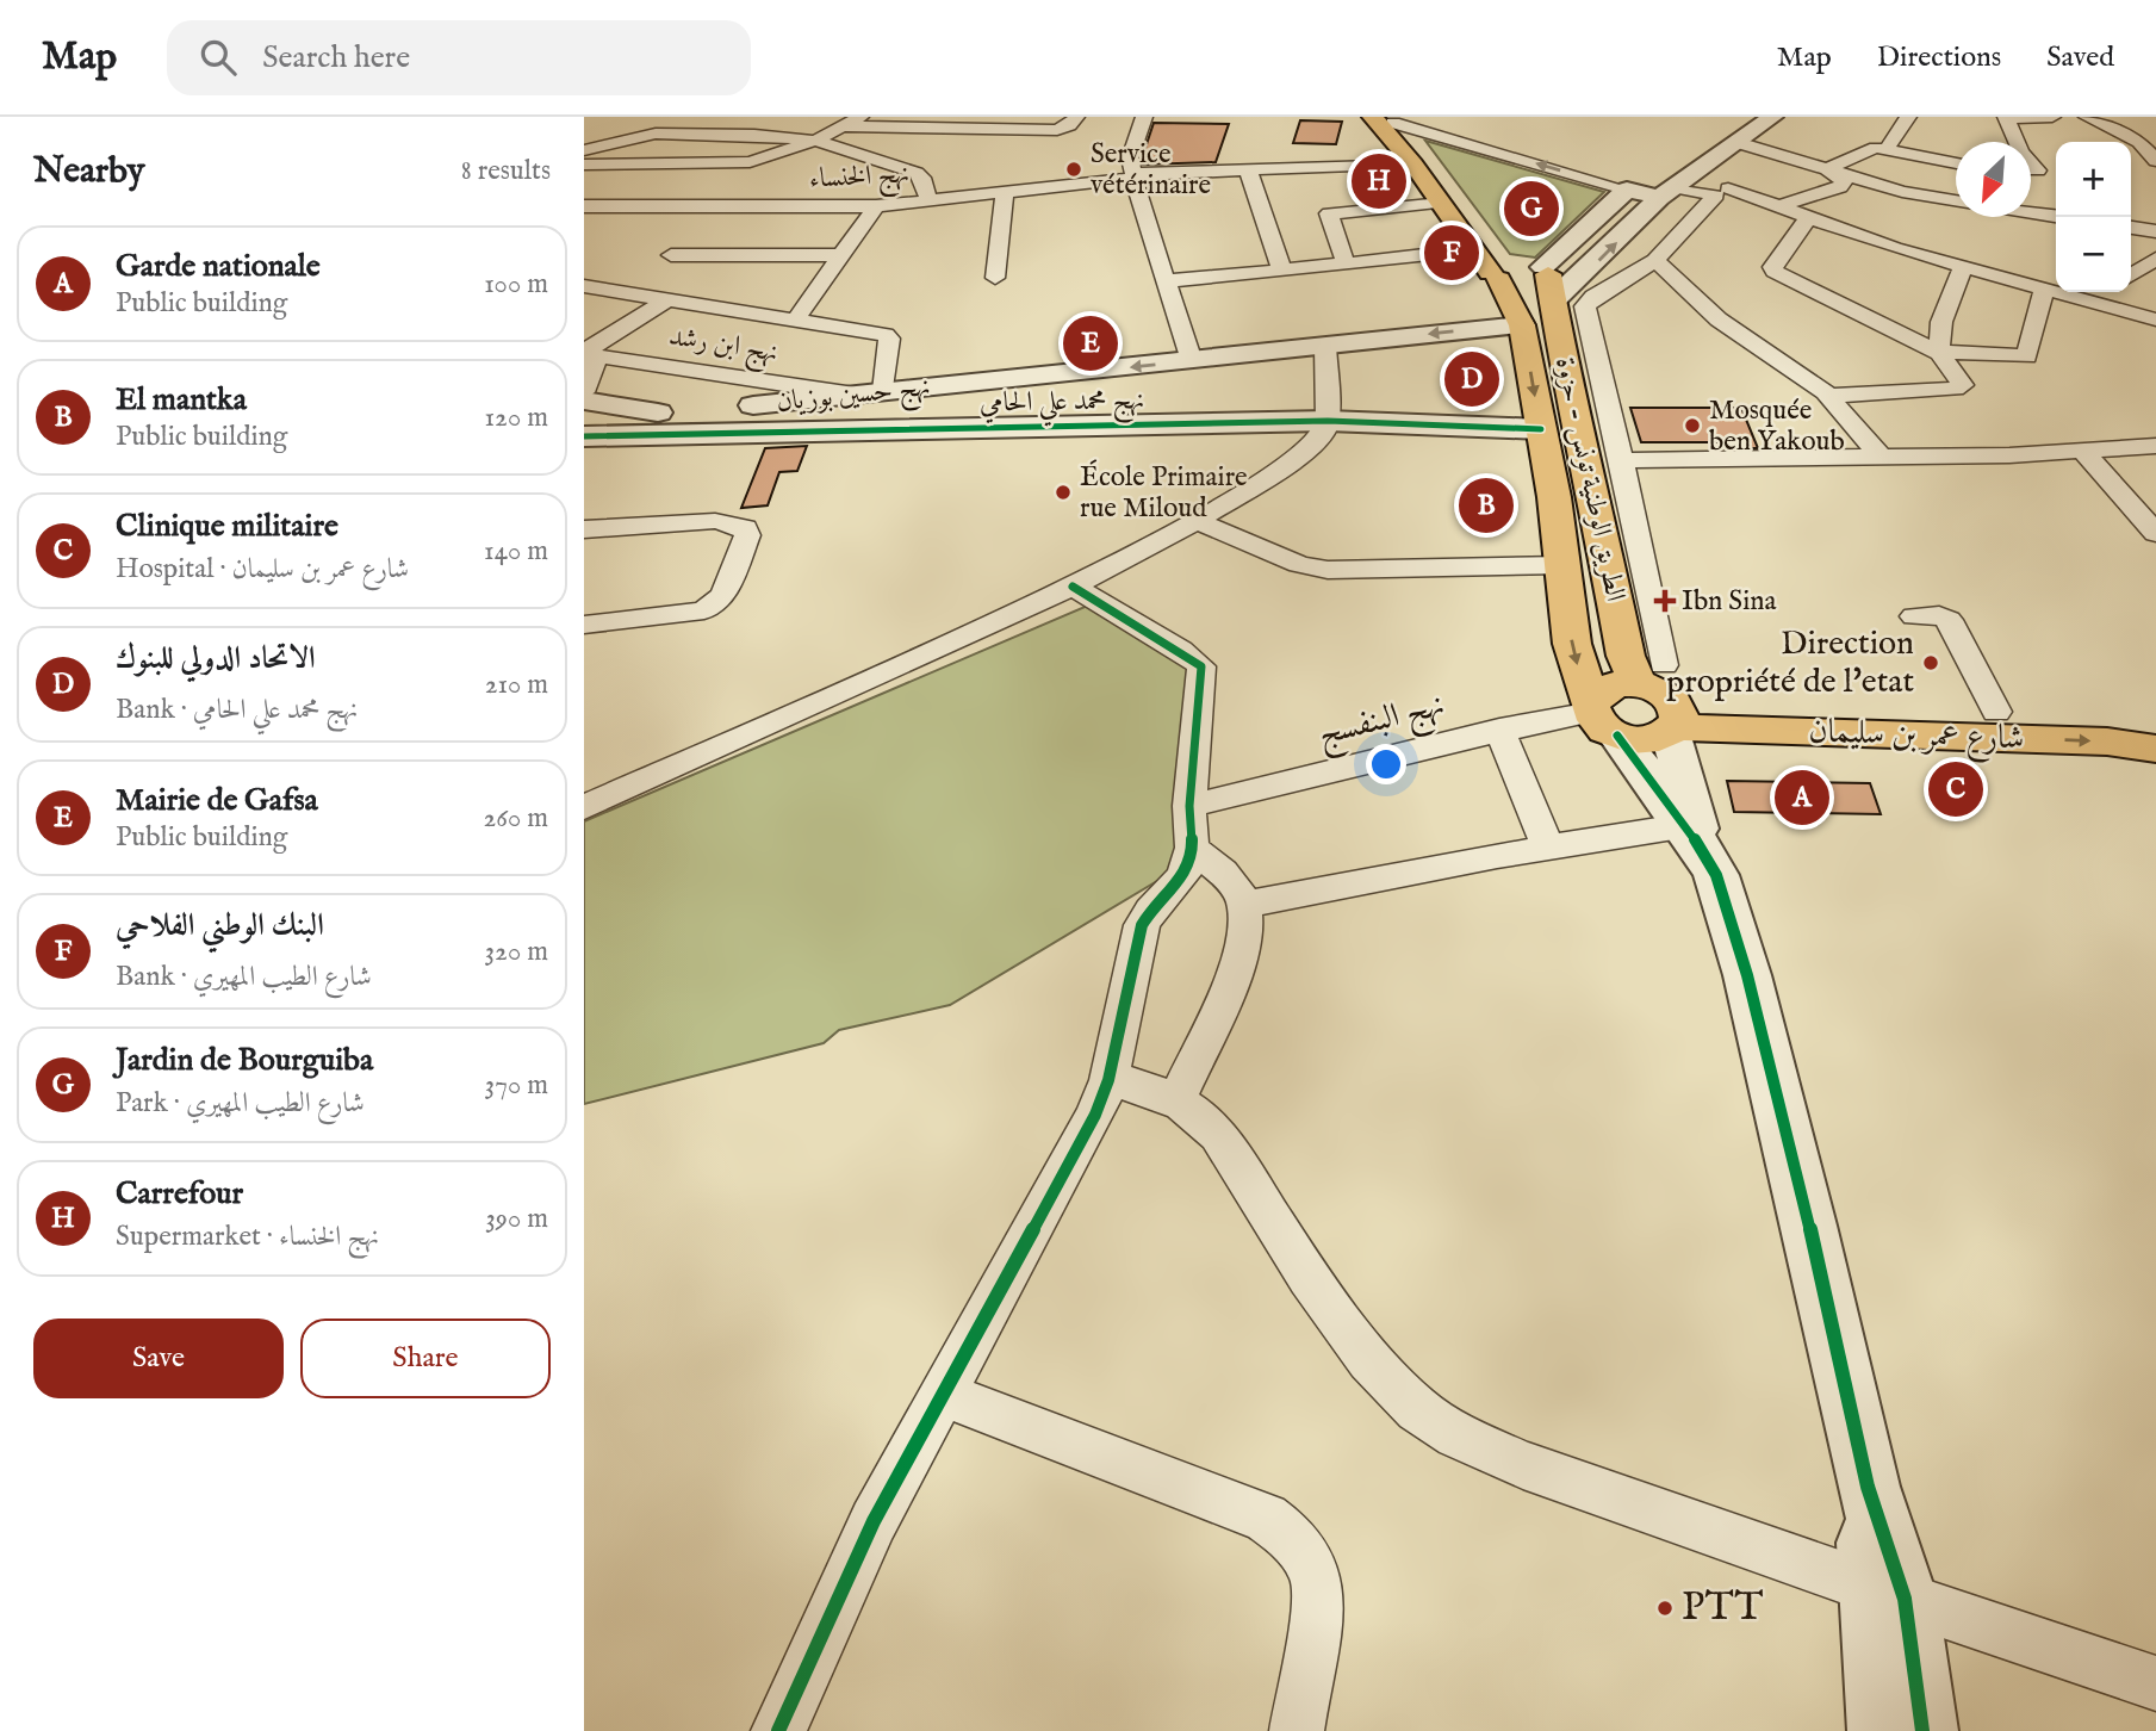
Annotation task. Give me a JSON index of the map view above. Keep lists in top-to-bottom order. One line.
{"streets":{"main road":["الطريق الوطنية تونس - حزوة","شارع عمر بن سليمان"],"street":["نهج الخنساء","نهج ابن رشد","نهج حسين بوزيان","نهج محمد علي الحامي","نهج البنفسج"]},"crossings":[["نهج ابن رشد","نهج حسين بوزيان"],["نهج حسين بوزيان","نهج محمد علي الحامي"],["نهج حسين بوزيان","الطريق الوطنية تونس - حزوة"],["نهج محمد علي الحامي","الطريق الوطنية تونس - حزوة"],["الطريق الوطنية تونس - حزوة","نهج البنفسج"],["الطريق الوطنية تونس - حزوة","شارع عمر بن سليمان"],["نهج البنفسج","شارع عمر بن سليمان"]],"places":{"other":["Service vétérinaire","Mosquée ben Yakoub","École Primaire rue Miloud","Direction propriété de l'etat","PTT"],"health":["Ibn Sina"]},"north":"bottom left","page":{"header":"Map","search":"Search here","nav":["Map","Directions","Saved"],"heading":["Nearby","8 results"],"map_buttons":["+","−"],"pins":["H","G","F","E","D","B","C","A"],"list":[{"mark":"A","name":"Garde nationale","note":"Public building","value":"100 m"},{"mark":"B","name":"El mantka","note":"Public building","value":"120 m"},{"mark":"C","name":"Clinique militaire","note":"Hospital · شارع عمر بن سليمان","value":"140 m"},{"mark":"D","name":"الاتحاد الدولي للبنوك","note":"Bank · نهج محمد علي الحامي","value":"210 m"},{"mark":"E","name":"Mairie de Gafsa","note":"Public building","value":"260 m"},{"mark":"F","name":"البنك الوطني الفلاحي","note":"Bank · شارع الطيب المهيري","value":"320 m"},{"mark":"G","name":"Jardin de Bourguiba","note":"Park · شارع الطيب المهيري","value":"370 m"},{"mark":"H","name":"Carrefour","note":"Supermarket · نهج الخنساء","value":"390 m"}],"buttons":["Save","Share"]}}
